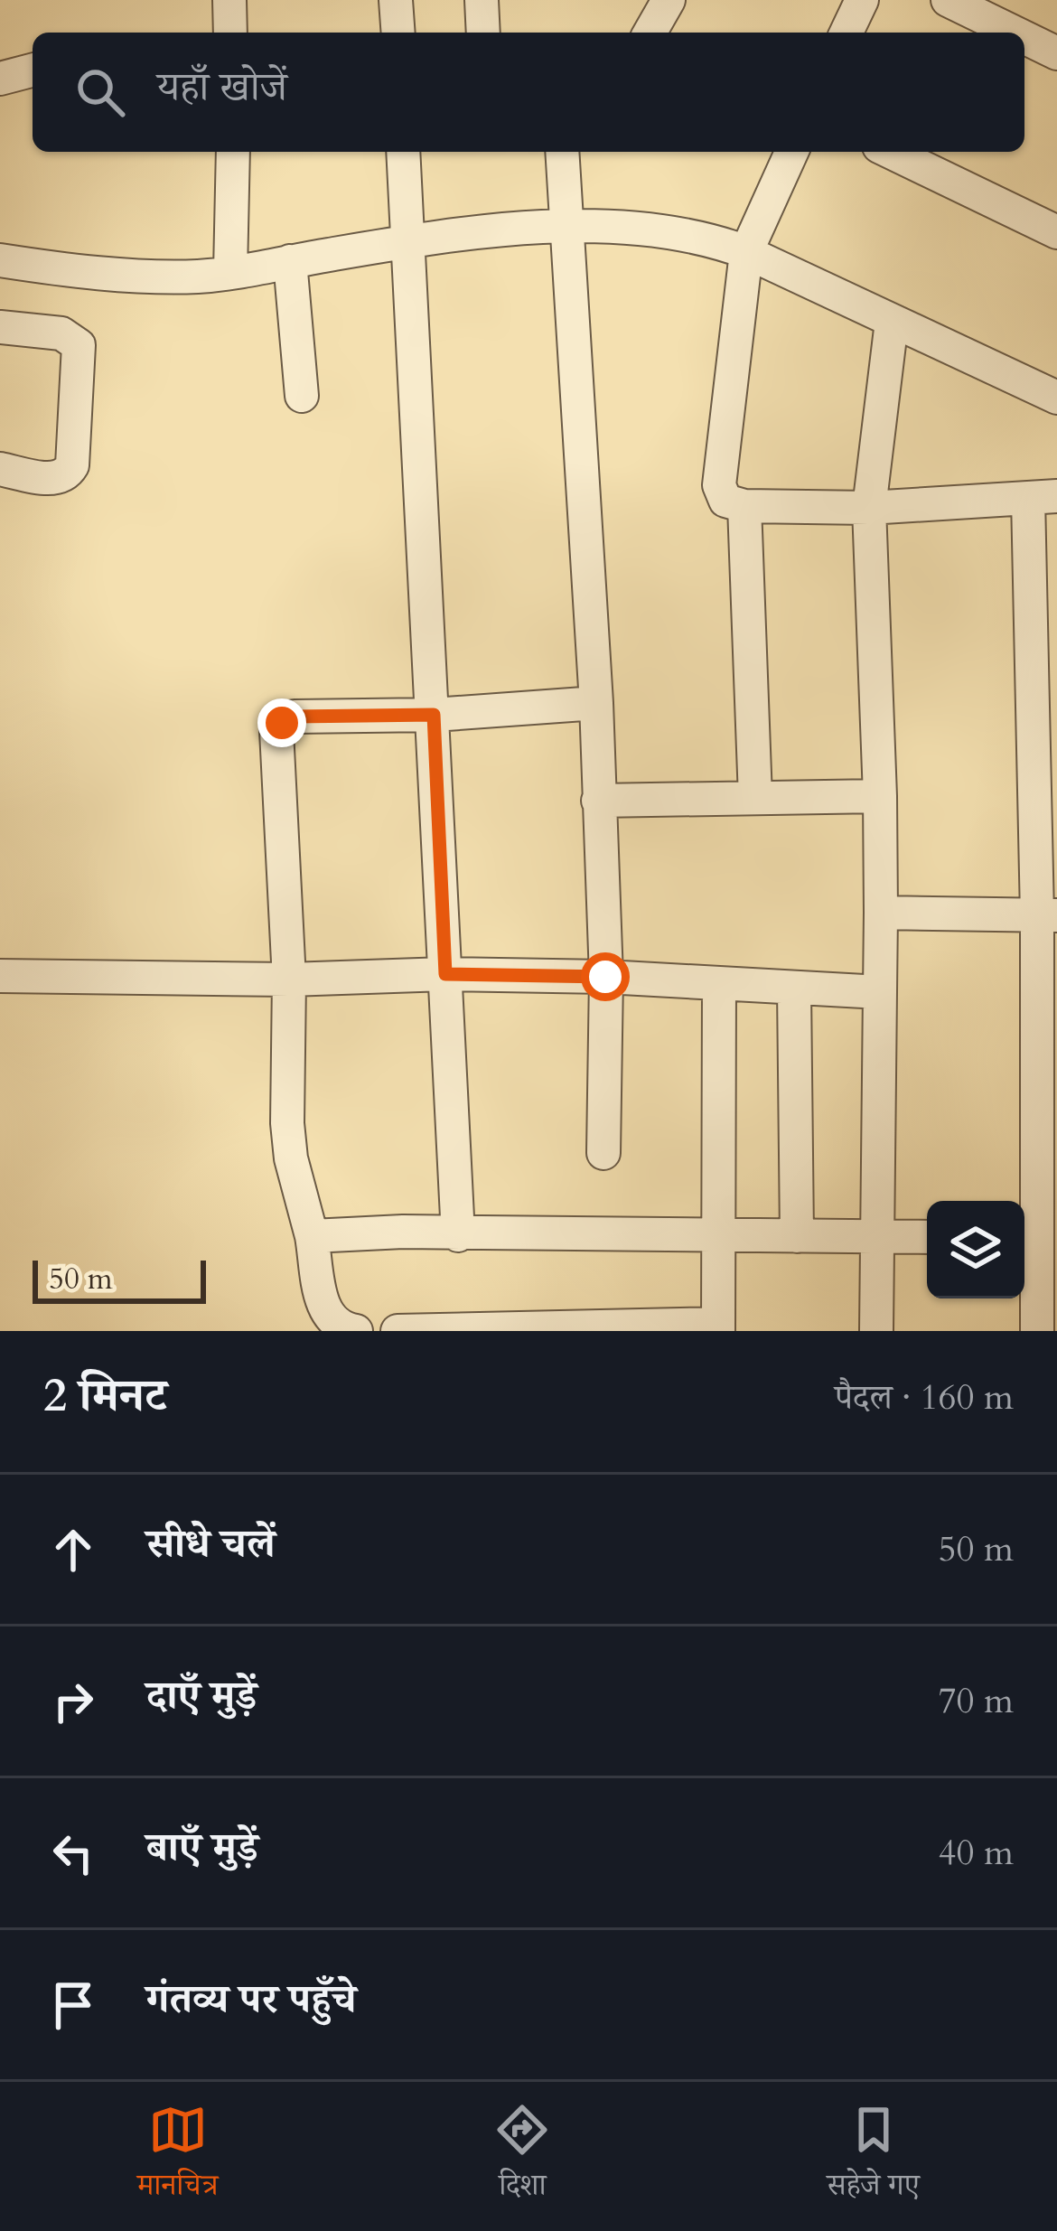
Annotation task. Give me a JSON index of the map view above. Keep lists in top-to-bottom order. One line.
{"scale_bar":"50 m","page":{"search":"यहाँ खोजें","scale":"50 m","heading":["2 मिनट","पैदल · 160 m"],"list":[["सीधे चलें","50 m"],["दाएँ मुड़ें","70 m"],["बाएँ मुड़ें","40 m"],"गंतव्य पर पहुँचे"],"nav":["मानचित्र","दिशा","सहेजे गए"]}}
